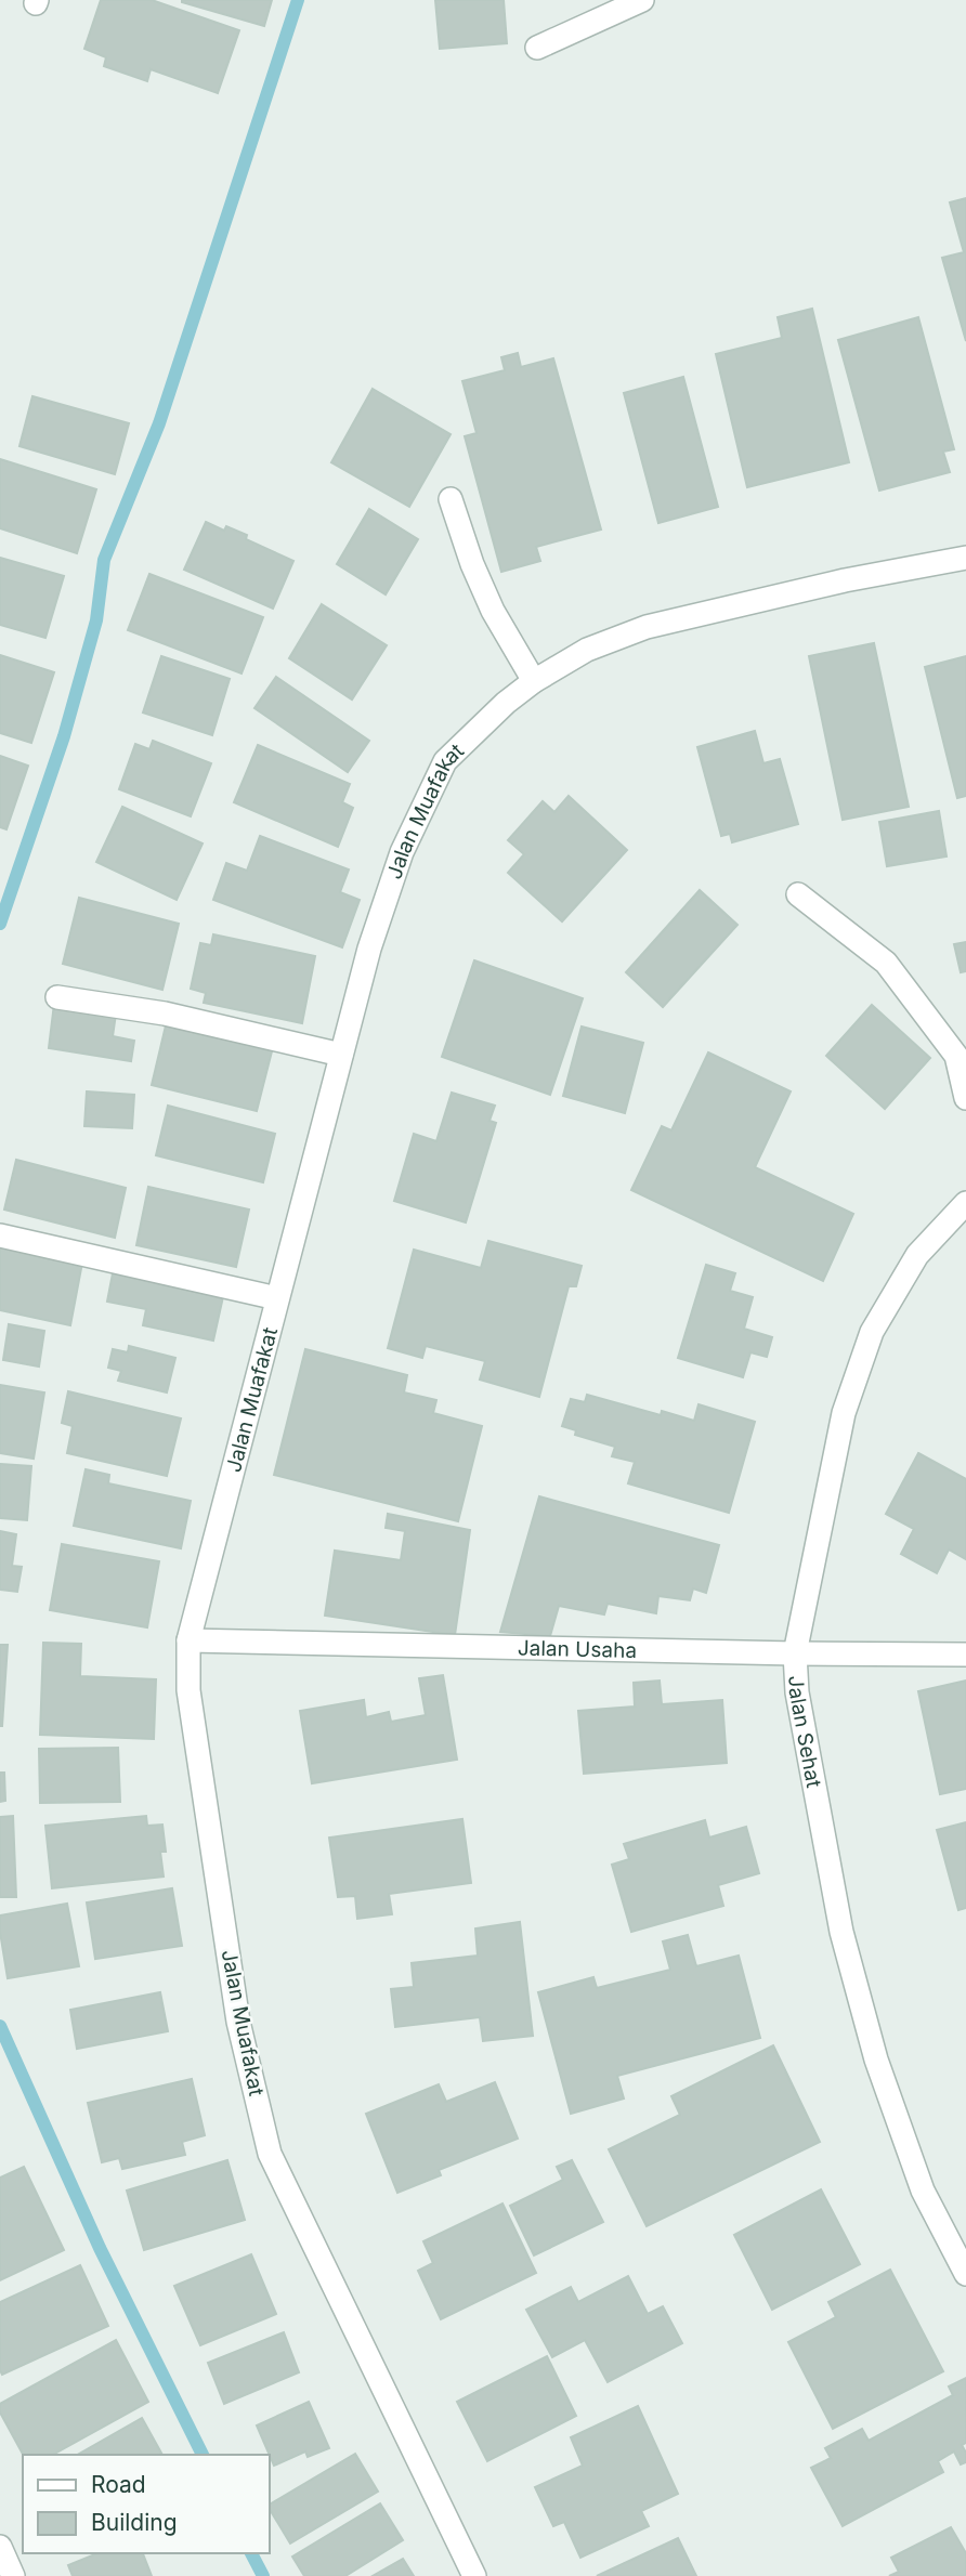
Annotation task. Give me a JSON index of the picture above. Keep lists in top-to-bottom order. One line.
{"streets":{"street":["Jalan Muafakat","Jalan Usaha","Jalan Sehat"]},"crossings":[["Jalan Muafakat","Jalan Usaha"],["Jalan Usaha","Jalan Sehat"]],"legend":["Road","Building"]}
